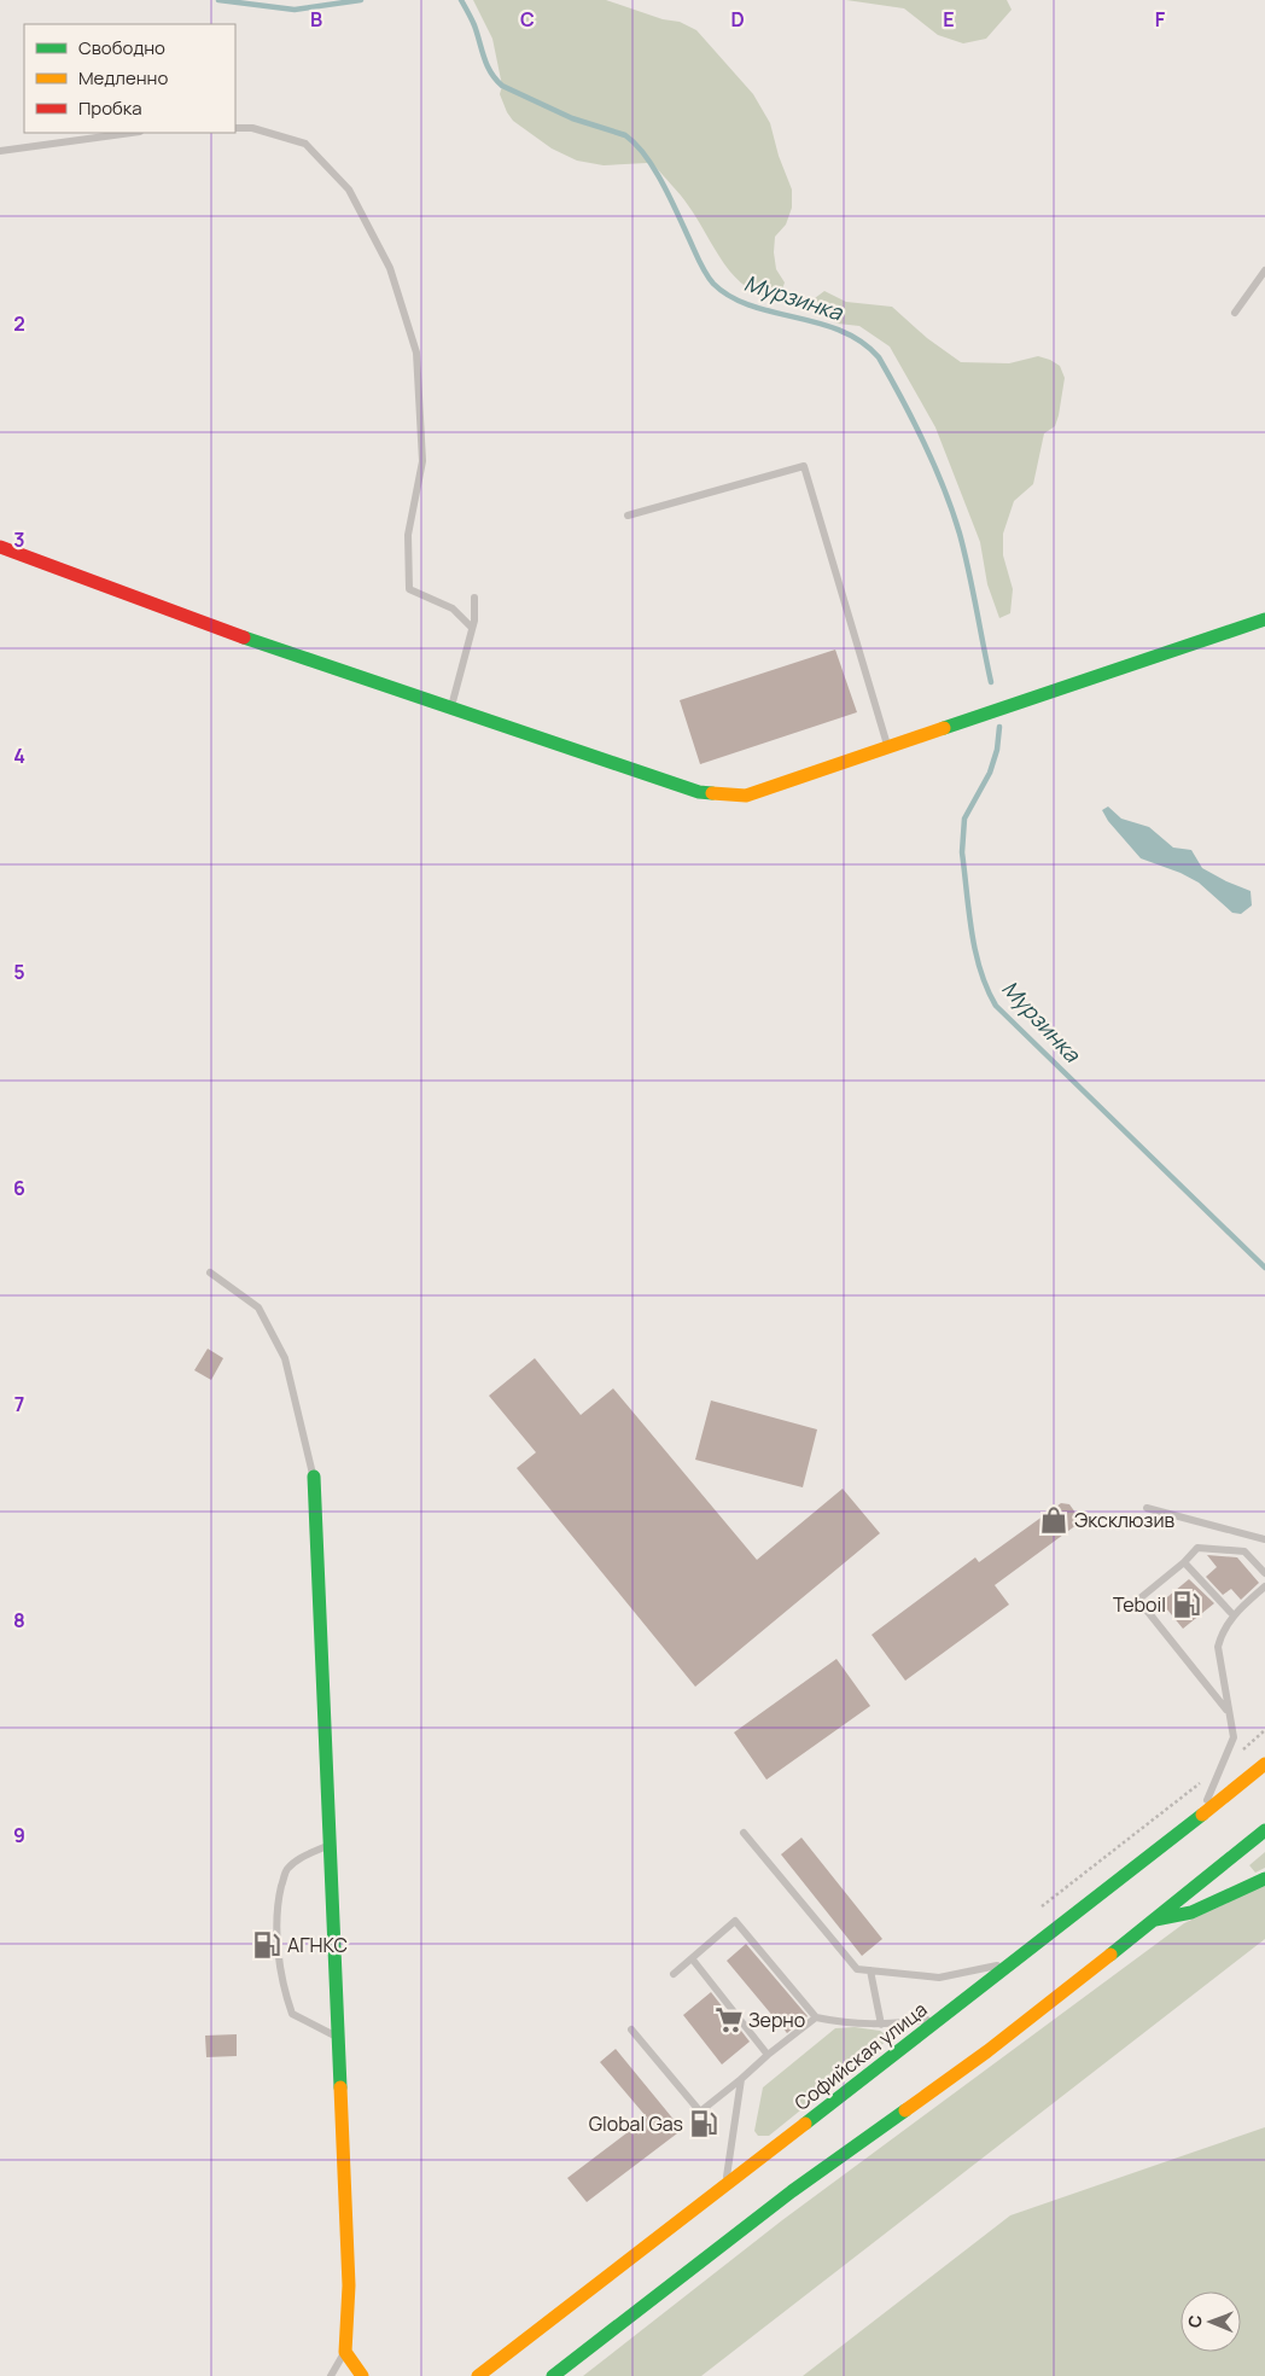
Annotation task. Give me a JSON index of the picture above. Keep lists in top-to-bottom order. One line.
{"streets":{"street":["Софийская улица"]},"water":["Мурзинка"],"places":{"shop":["Эксклюзив"],"fuel station":["Teboil","АГНКС","Global Gas"],"supermarket":["Зерно"]},"legend":["Свободно","Медленно","Пробка"],"north":"left","grid":{"columns":["B","C","D","E","F"],"rows":["2","3","4","5","6","7","8","9"]}}
